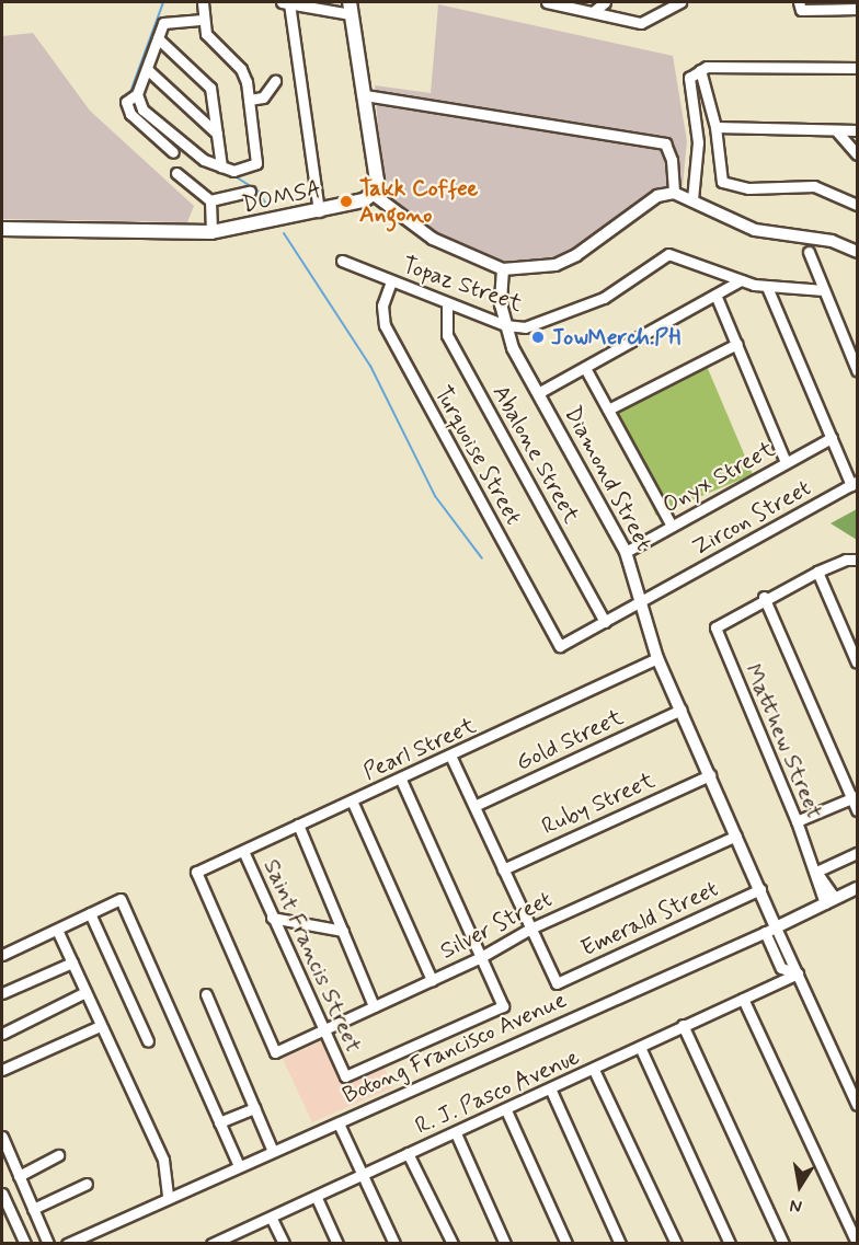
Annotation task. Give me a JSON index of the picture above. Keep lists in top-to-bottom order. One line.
{"streets":{"main road":["DOMSA"],"street":["Topaz Street","Abalone Street","Turquoise Street","Onyx Street","Diamond Street","Zircon Street","Gold Street","Matthew Street","Pearl Street","Ruby Street","Emerald Street","Silver Street","Saint Francis Street","Botong Francisco Avenue","R. J. Pasco Avenue"]},"crossings":[["Topaz Street","Abalone Street"],["Topaz Street","Turquoise Street"],["Topaz Street","Diamond Street"],["Abalone Street","Zircon Street"],["Turquoise Street","Zircon Street"],["Onyx Street","Diamond Street"],["Diamond Street","Zircon Street"],["Diamond Street","Gold Street"],["Diamond Street","Pearl Street"],["Diamond Street","Ruby Street"],["Diamond Street","Emerald Street"],["Diamond Street","Silver Street"],["Diamond Street","Botong Francisco Avenue"],["Matthew Street","Botong Francisco Avenue"],["Pearl Street","Silver Street"],["Pearl Street","Saint Francis Street"],["Emerald Street","Silver Street"],["Silver Street","Saint Francis Street"]],"places":["Takk Coffee Angono","JowMerch.PH"],"north":"bottom"}
